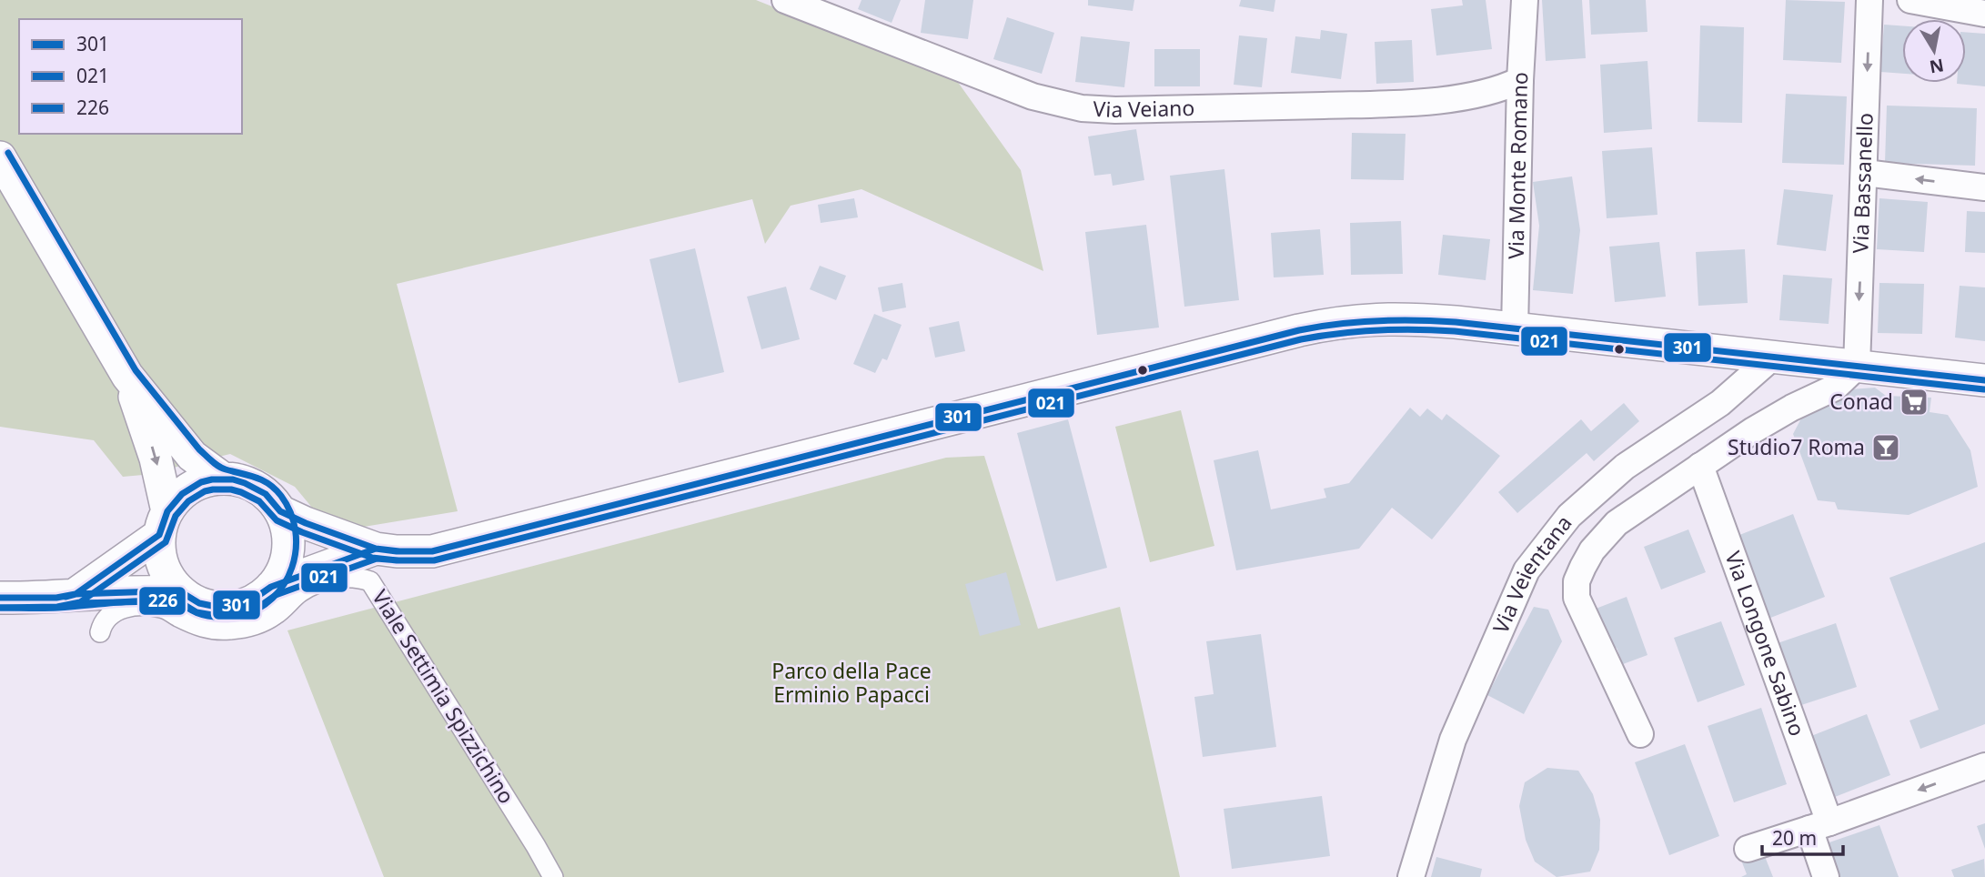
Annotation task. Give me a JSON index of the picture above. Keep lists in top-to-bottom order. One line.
{"streets":{"street":["Via Veiano","Via Monte Romano","Via Bassanello","Via Veientana","Via Longone Sabino","Viale Settimia Spizzichino"]},"crossings":[["Via Veiano","Via Monte Romano"]],"one_way":["Via Bassanello"],"parks":["Parco della Pace Erminio Papacci"],"places":{"supermarket":["Conad"],"bar":["Studio7 Roma"]},"lines":["transit line 226","transit line 301","transit line 021"],"legend":["301","021","226"],"scale_bar":"20 m","north":"bottom"}
